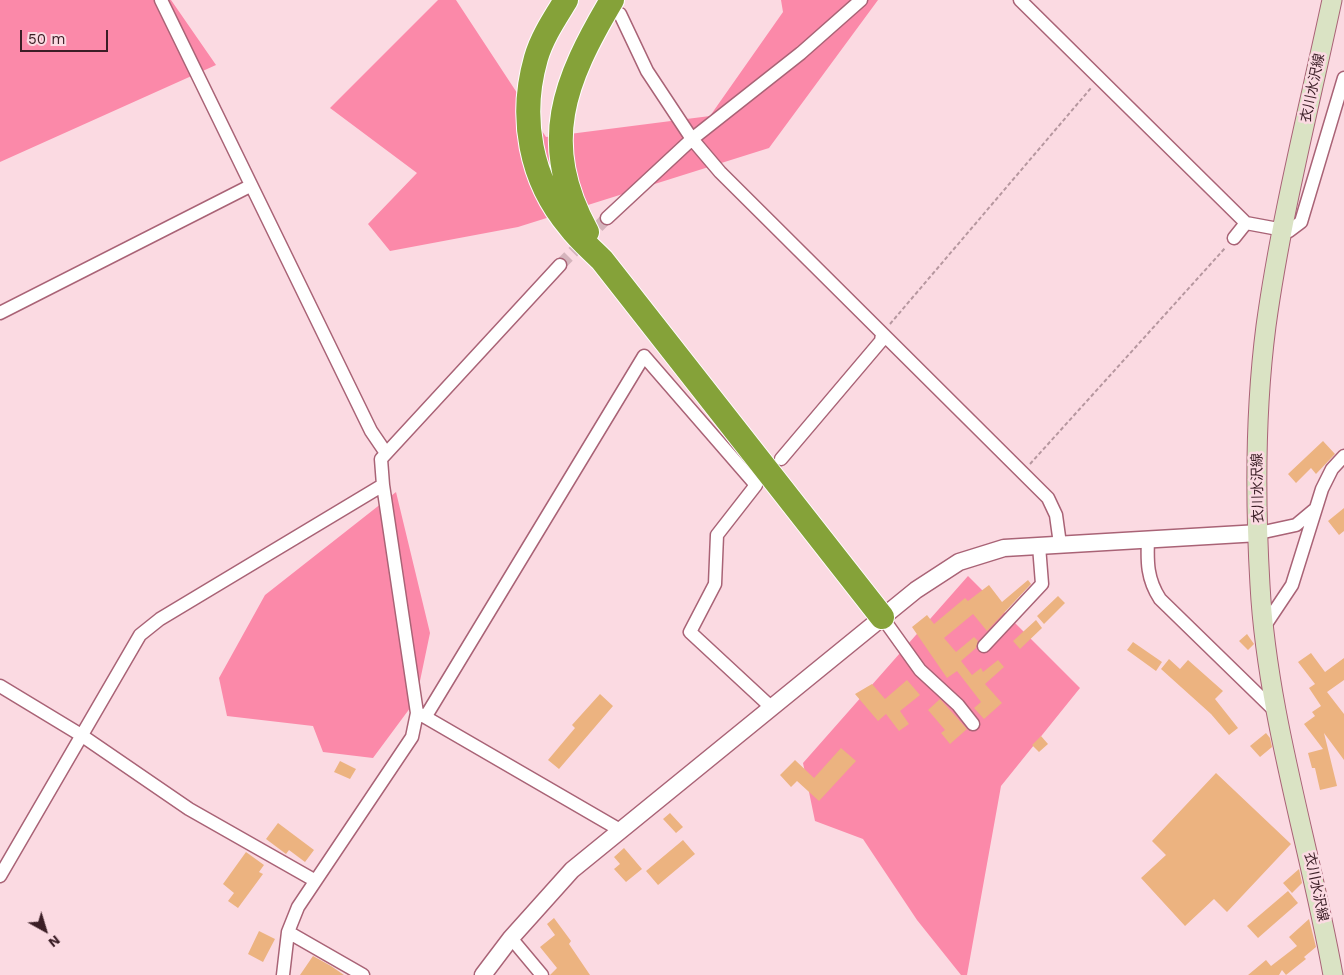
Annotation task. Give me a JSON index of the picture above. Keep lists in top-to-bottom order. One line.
{"streets":{"main road":["衣川水沢線"]},"scale_bar":"50 m","north":"bottom right"}
